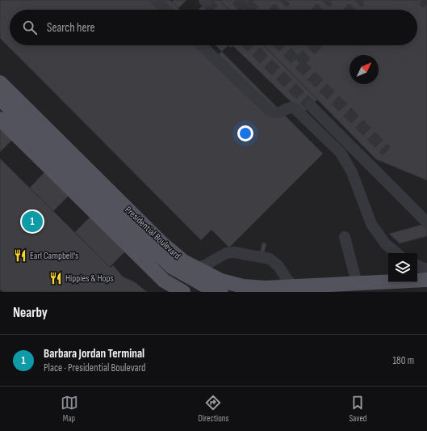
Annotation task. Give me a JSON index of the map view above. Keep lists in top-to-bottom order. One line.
{"streets":{"main road":["Presidential Boulevard"]},"places":{"restaurant":["Earl Campbell's","Hippies & Hops"]},"north":"top right","page":{"search":"Search here","pins":"1","heading":"Nearby","list":[{"mark":"1","name":"Barbara Jordan Terminal","note":"Place · Presidential Boulevard","value":"180 m"}],"nav":["Map","Directions","Saved"]}}
